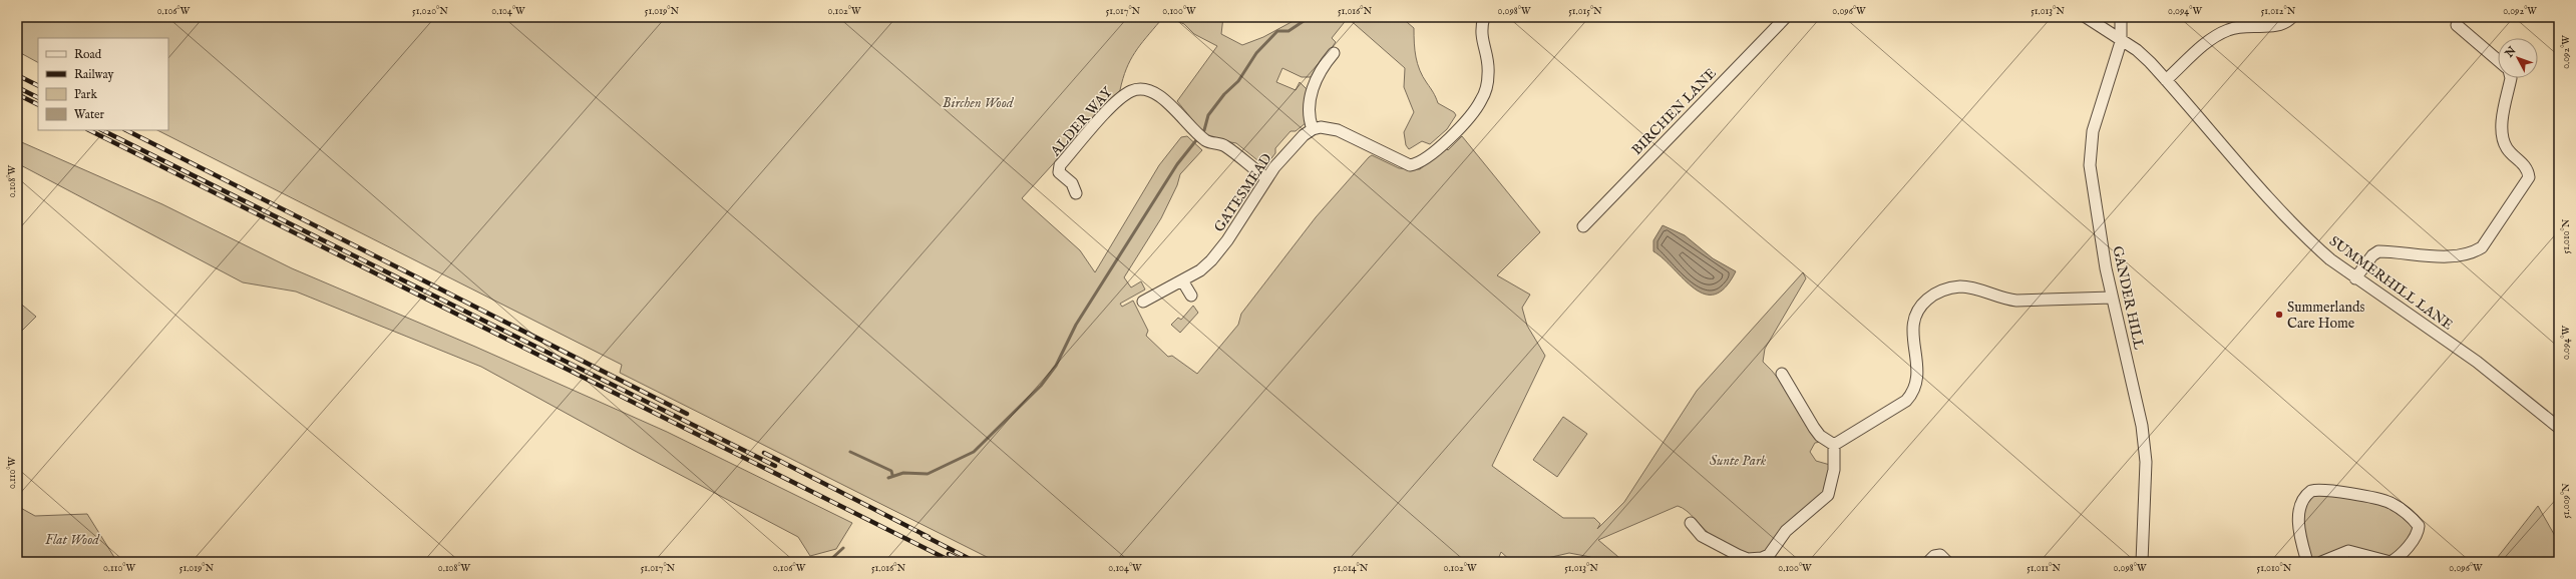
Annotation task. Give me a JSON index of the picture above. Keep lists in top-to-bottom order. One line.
{"streets":{"street":["BIRCHEN LANE","ALDER WAY","GATESMEAD","SUMMERHILL LANE","GANDER HILL"]},"crossings":[["ALDER WAY","GATESMEAD"],["SUMMERHILL LANE","GANDER HILL"]],"parks":["Birchen Wood","Sunte Park","Flat Wood"],"places":["Summerlands Care Home"],"legend":["Road","Railway","Park","Water"],"north":"top left","coordinates":["0.106°W","51.020°N","0.104°W","51.019°N","0.102°W","51.017°N","0.100°W","51.016°N","0.098°W","51.015°N","0.096°W","51.013°N","0.094°W","51.012°N","0.092°W","0.108°W","51.010°N","0.110°W","51.009°N","51.014°N","51.011°N"]}
